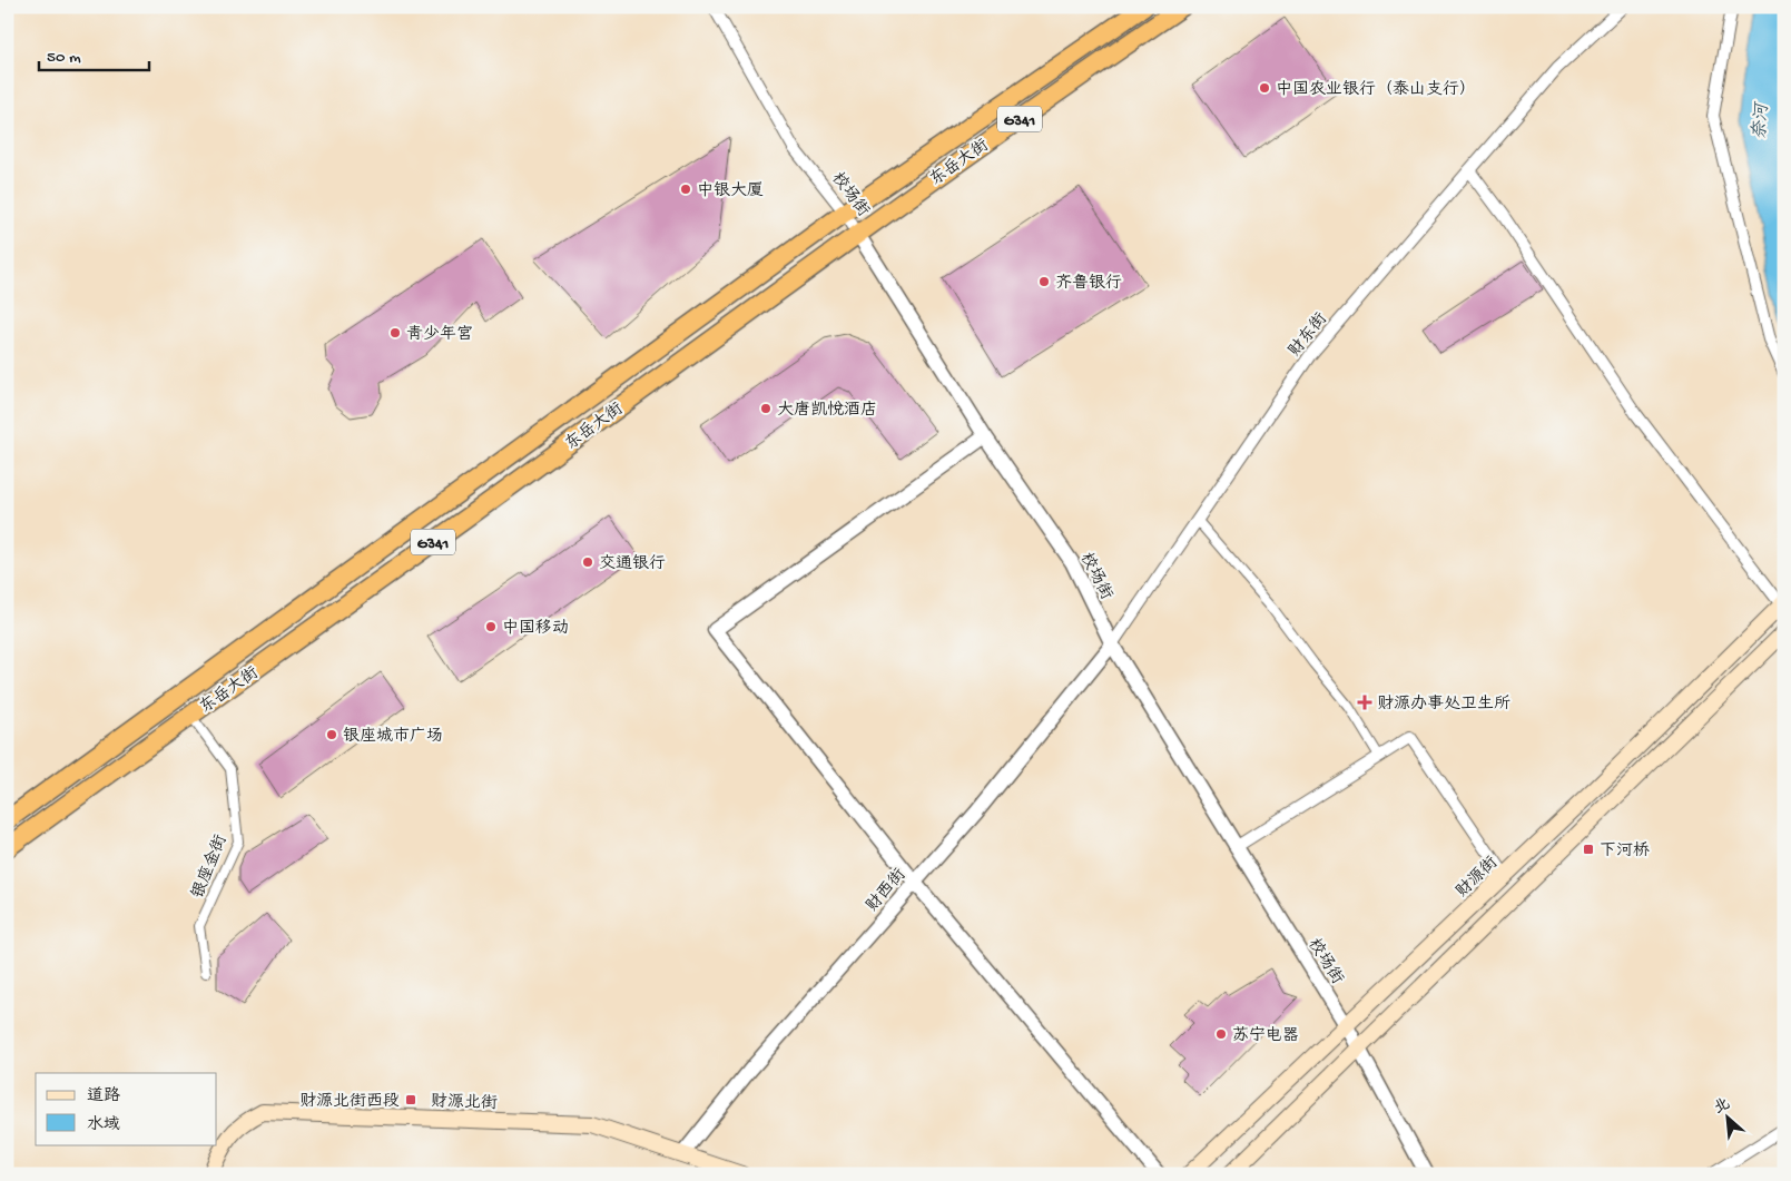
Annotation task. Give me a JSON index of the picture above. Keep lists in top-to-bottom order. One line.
{"streets":{"highway":["G341","东岳大街"],"main road":["财源街","财源北街"],"street":["校场街","财东街","银座金街","财西街"]},"crossings":[["东岳大街","校场街"],["东岳大街","银座金街"],["校场街","财东街"],["校场街","财源街"],["校场街","财西街"],["财东街","财西街"],["财西街","财源北街"]],"water":["奈河"],"places":{"other":["中国农业银行（泰山支行）","中银大厦","齐鲁银行","青少年宫","大唐凯悦酒店","交通银行","中国移动","银座城市广场","苏宁电器"],"health":["财源办事处卫生所"],"transit":["下河桥","财源北街西段"]},"legend":["道路","水域"],"scale_bar":"50 m","north":"top left"}
